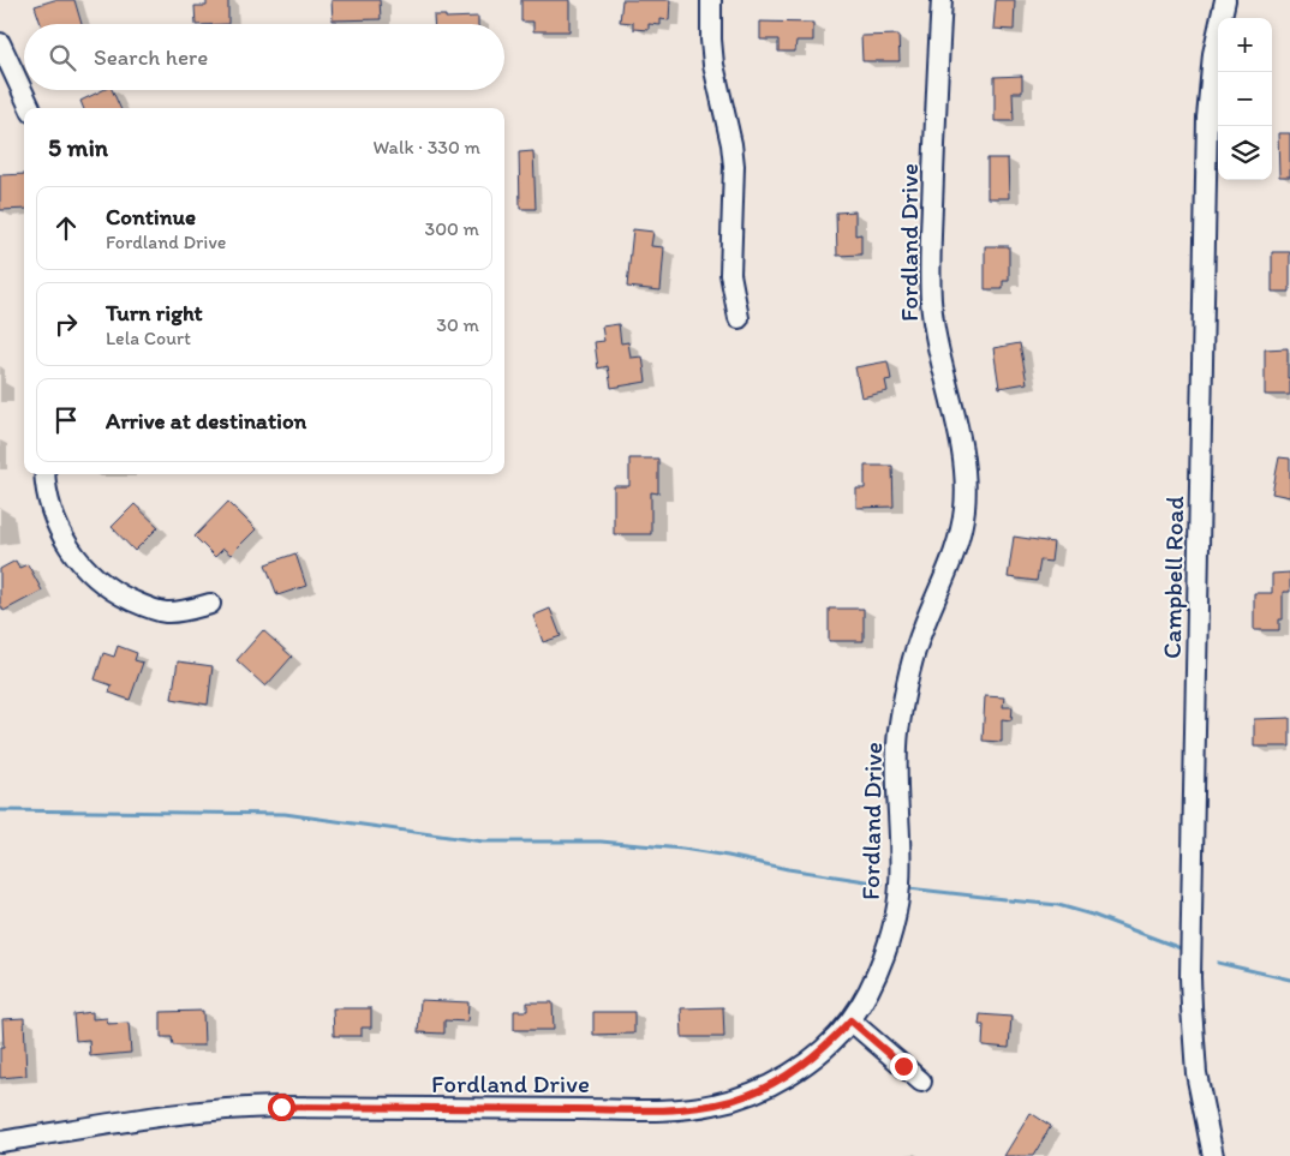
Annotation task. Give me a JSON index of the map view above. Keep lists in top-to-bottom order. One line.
{"streets":{"street":["Fordland Drive","Campbell Road"]},"page":{"map_buttons":["+","−"],"search":"Search here","heading":["5 min","Walk · 330 m"],"list":[["Continue","Fordland Drive","300 m"],["Turn right","Lela Court","30 m"],"Arrive at destination"]}}
